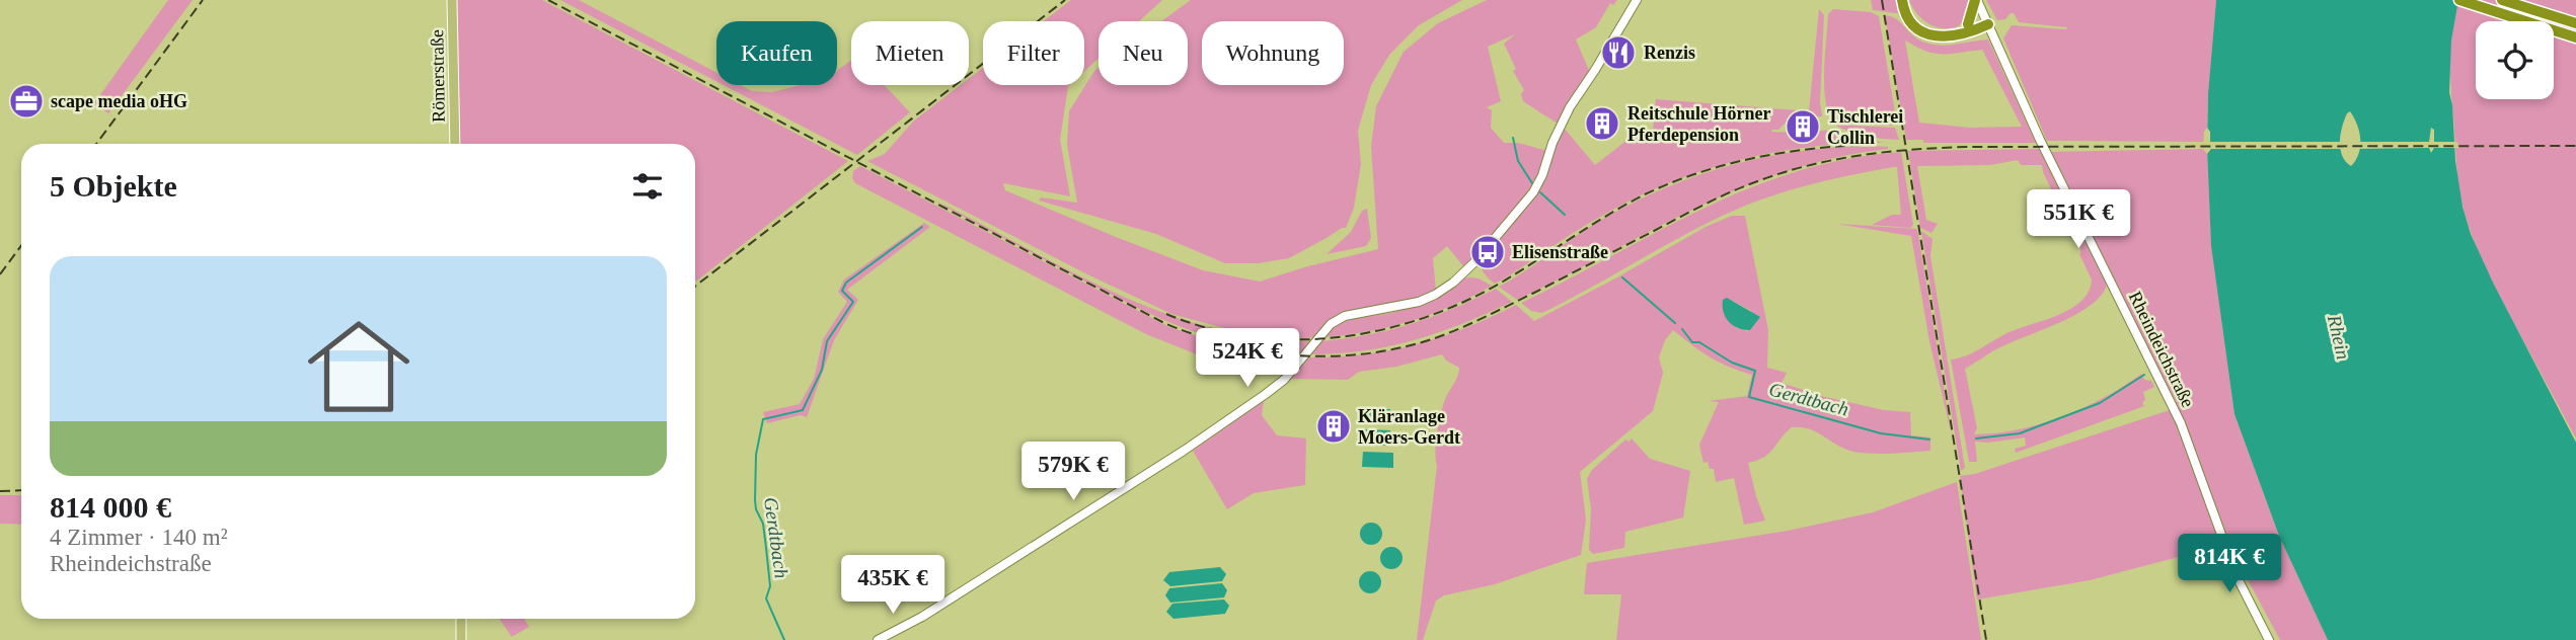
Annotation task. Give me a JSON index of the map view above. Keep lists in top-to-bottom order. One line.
{"streets":{"main road":["Römerstraße","Rheindeichstraße"]},"water":["Rhein","Gerdtbach"],"places":{"restaurant":["Renzis"],"office":["scape media oHG"],"building":["Reitschule Hörner Pferdepension","Tischlerei Collin","Kläranlage Moers-Gerdt"],"bus stop":["Elisenstraße"]},"page":{"chip":["Kaufen","Mieten","Filter","Neu","Wohnung"],"heading":"5 Objekte","price":["551K €","524K €","579K €","814K €","435K €"],"list":[{"name":"814 000 €","note":"4 Zimmer · 140 m² · Rheindeichstraße"}]}}
